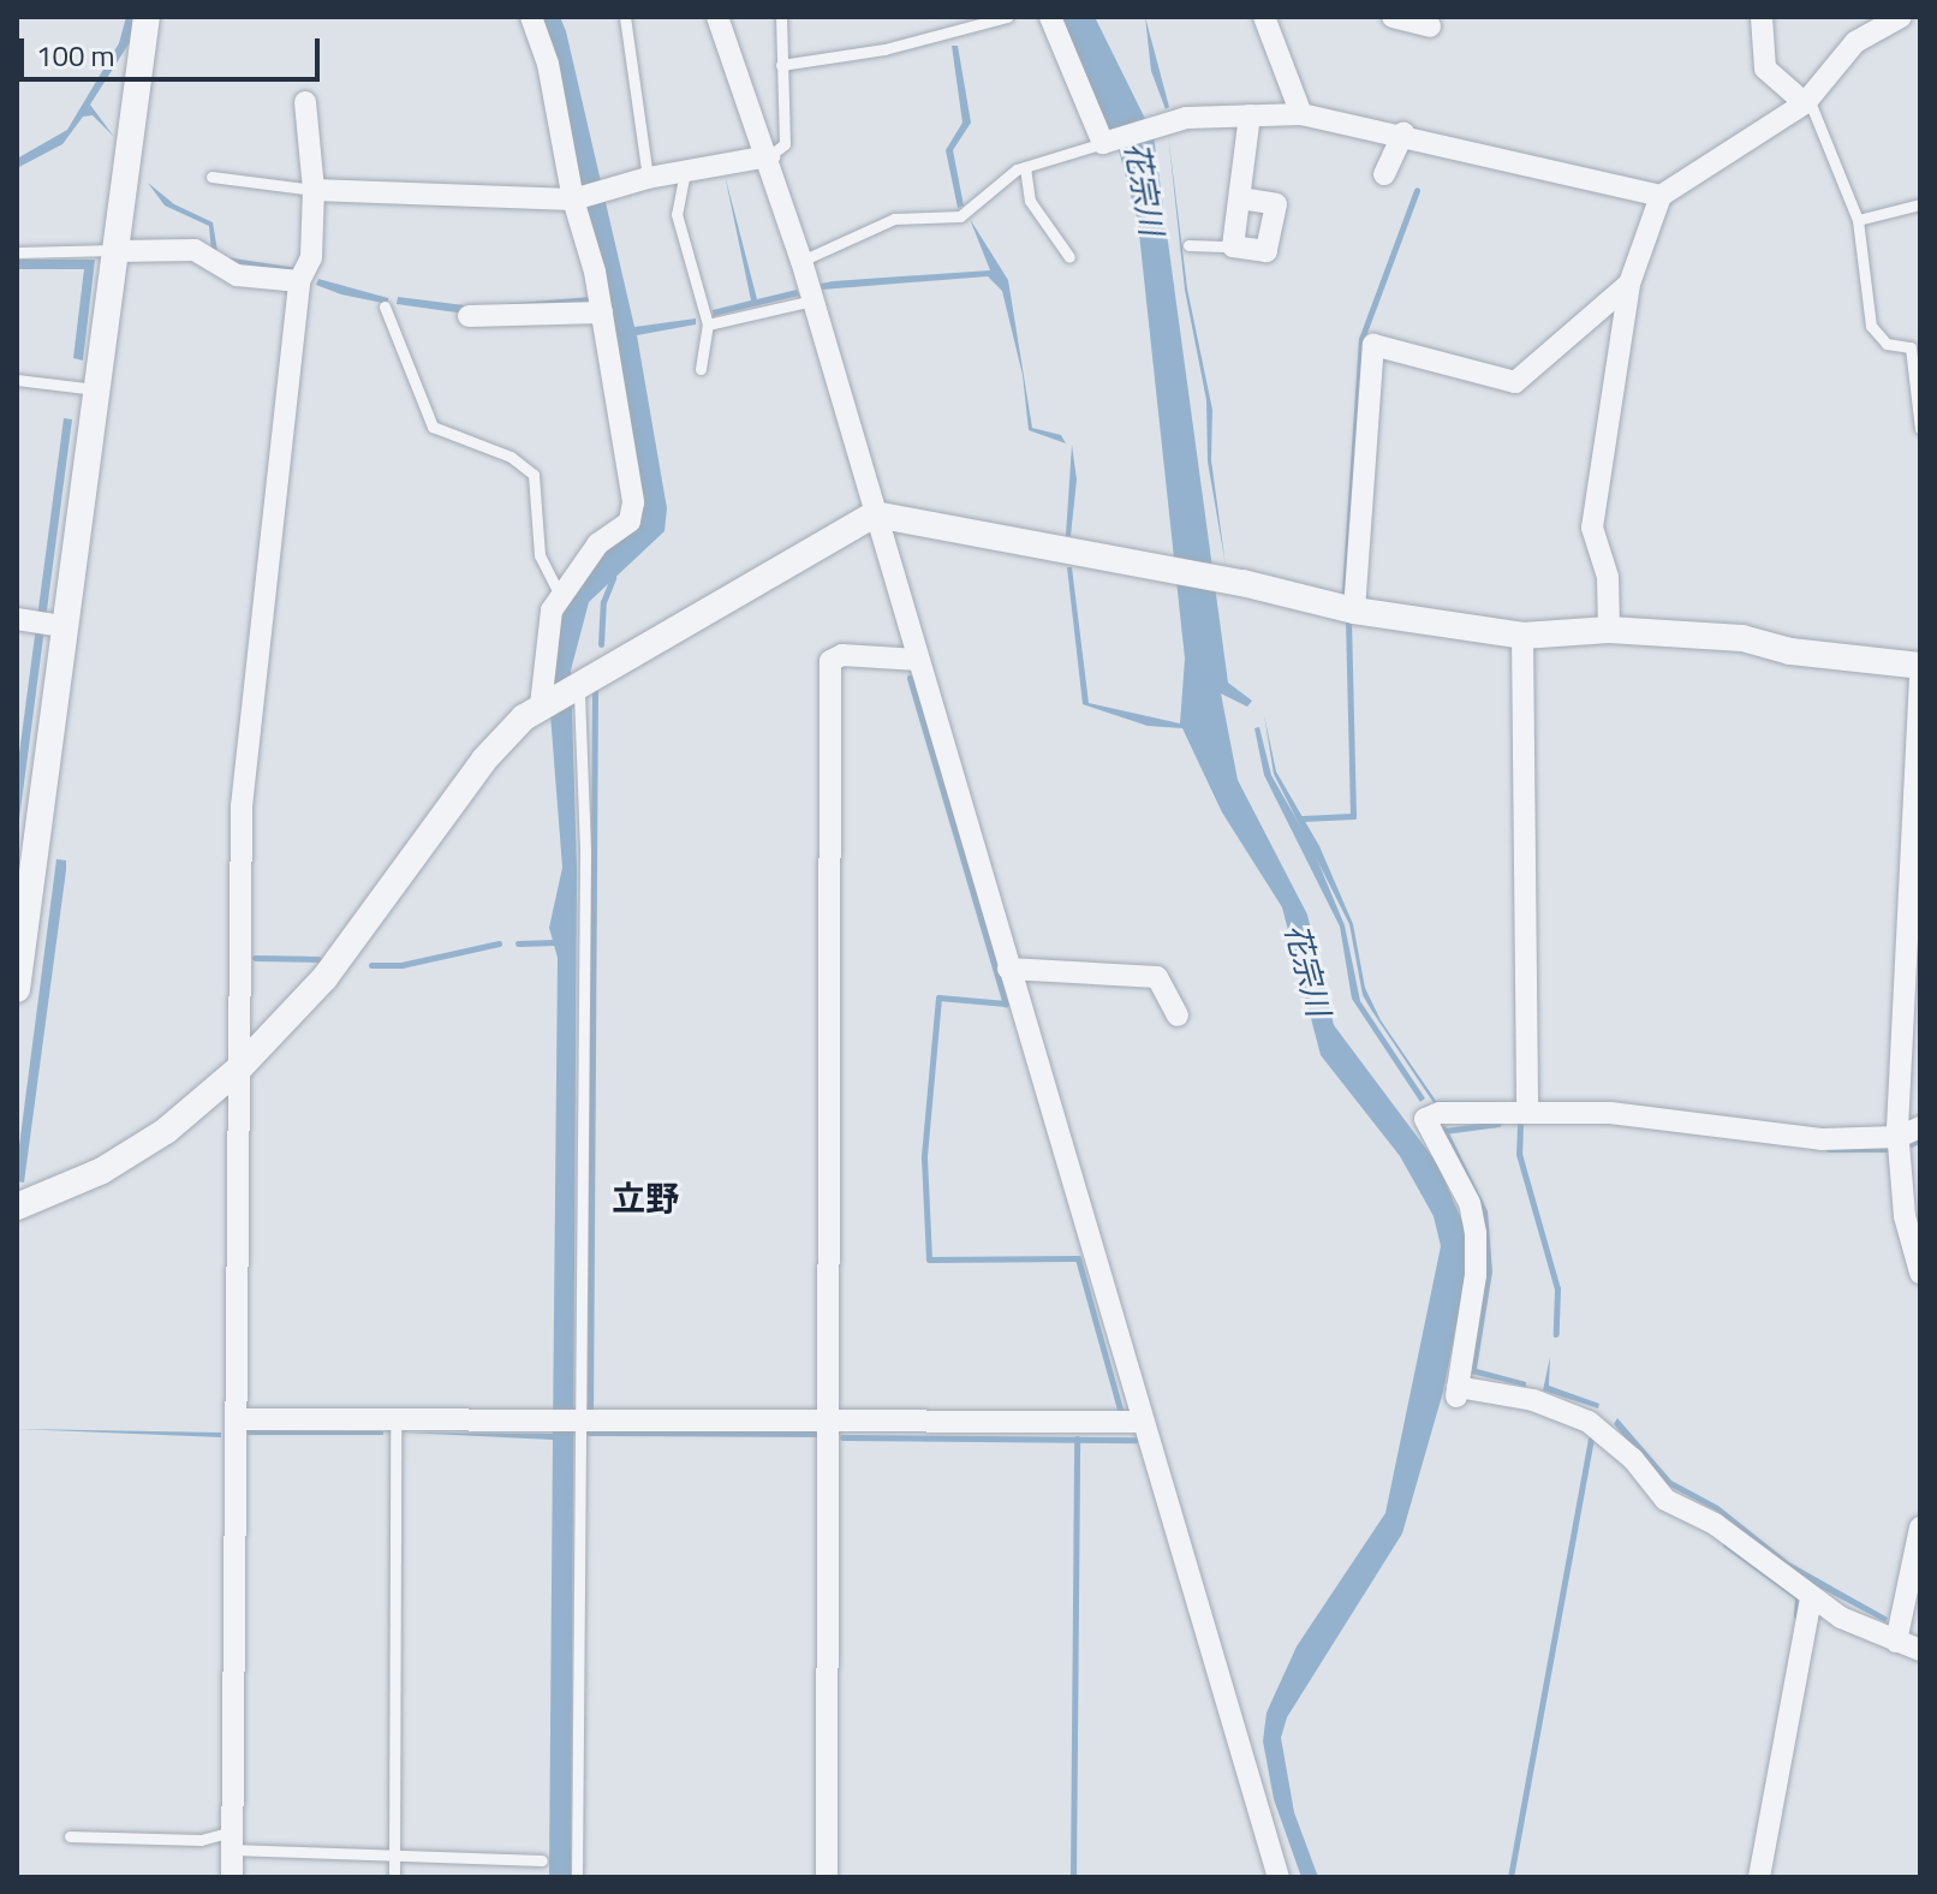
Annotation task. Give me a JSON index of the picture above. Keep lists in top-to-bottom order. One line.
{"districts":["立野"],"water":["花宗川"],"scale_bar":"100 m"}
